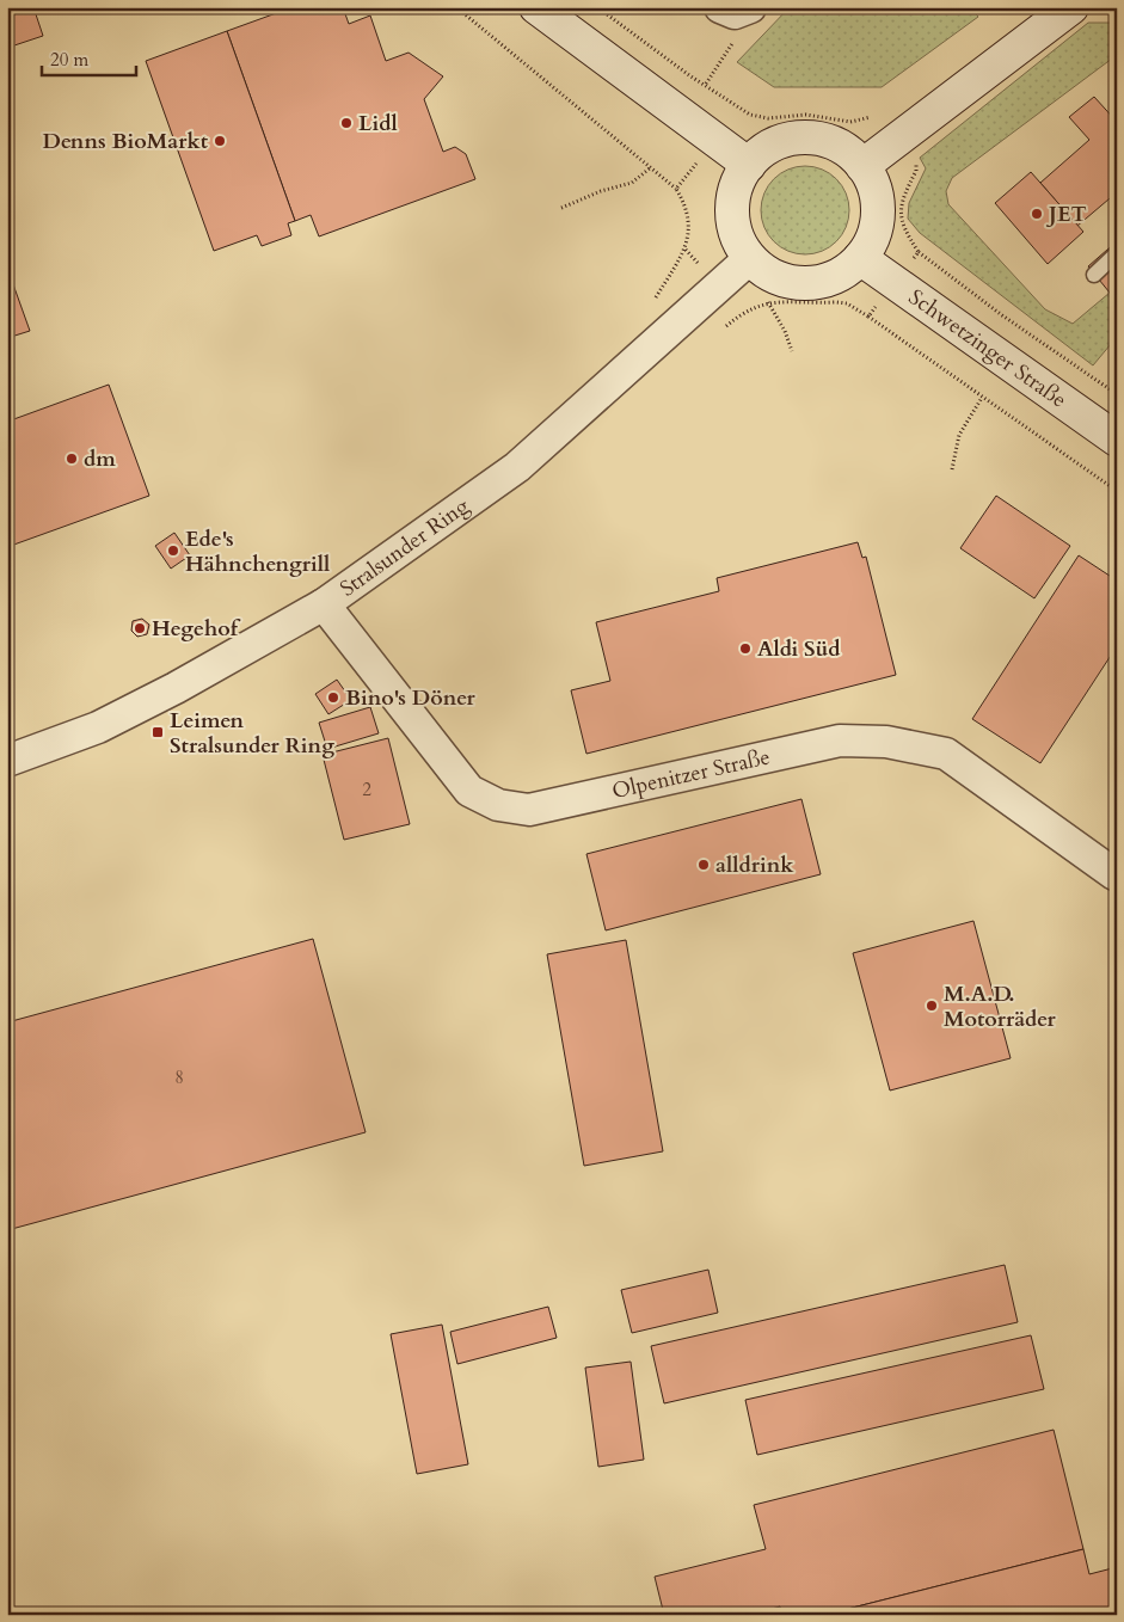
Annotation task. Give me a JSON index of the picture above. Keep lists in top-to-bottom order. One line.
{"streets":{"main road":["Schwetzinger Straße"],"street":["Stralsunder Ring","Olpenitzer Straße"]},"crossings":[["Schwetzinger Straße","Stralsunder Ring"],["Stralsunder Ring","Olpenitzer Straße"]],"places":{"other":["Lidl","Denns BioMarkt","JET","dm","Ede's Hähnchengrill","Hegehof","Aldi Süd","Bino's Döner","alldrink","M.A.D. Motorräder"],"transit":["Leimen Stralsunder Ring"]},"house_numbers":["2","8"],"scale_bar":"20 m"}
